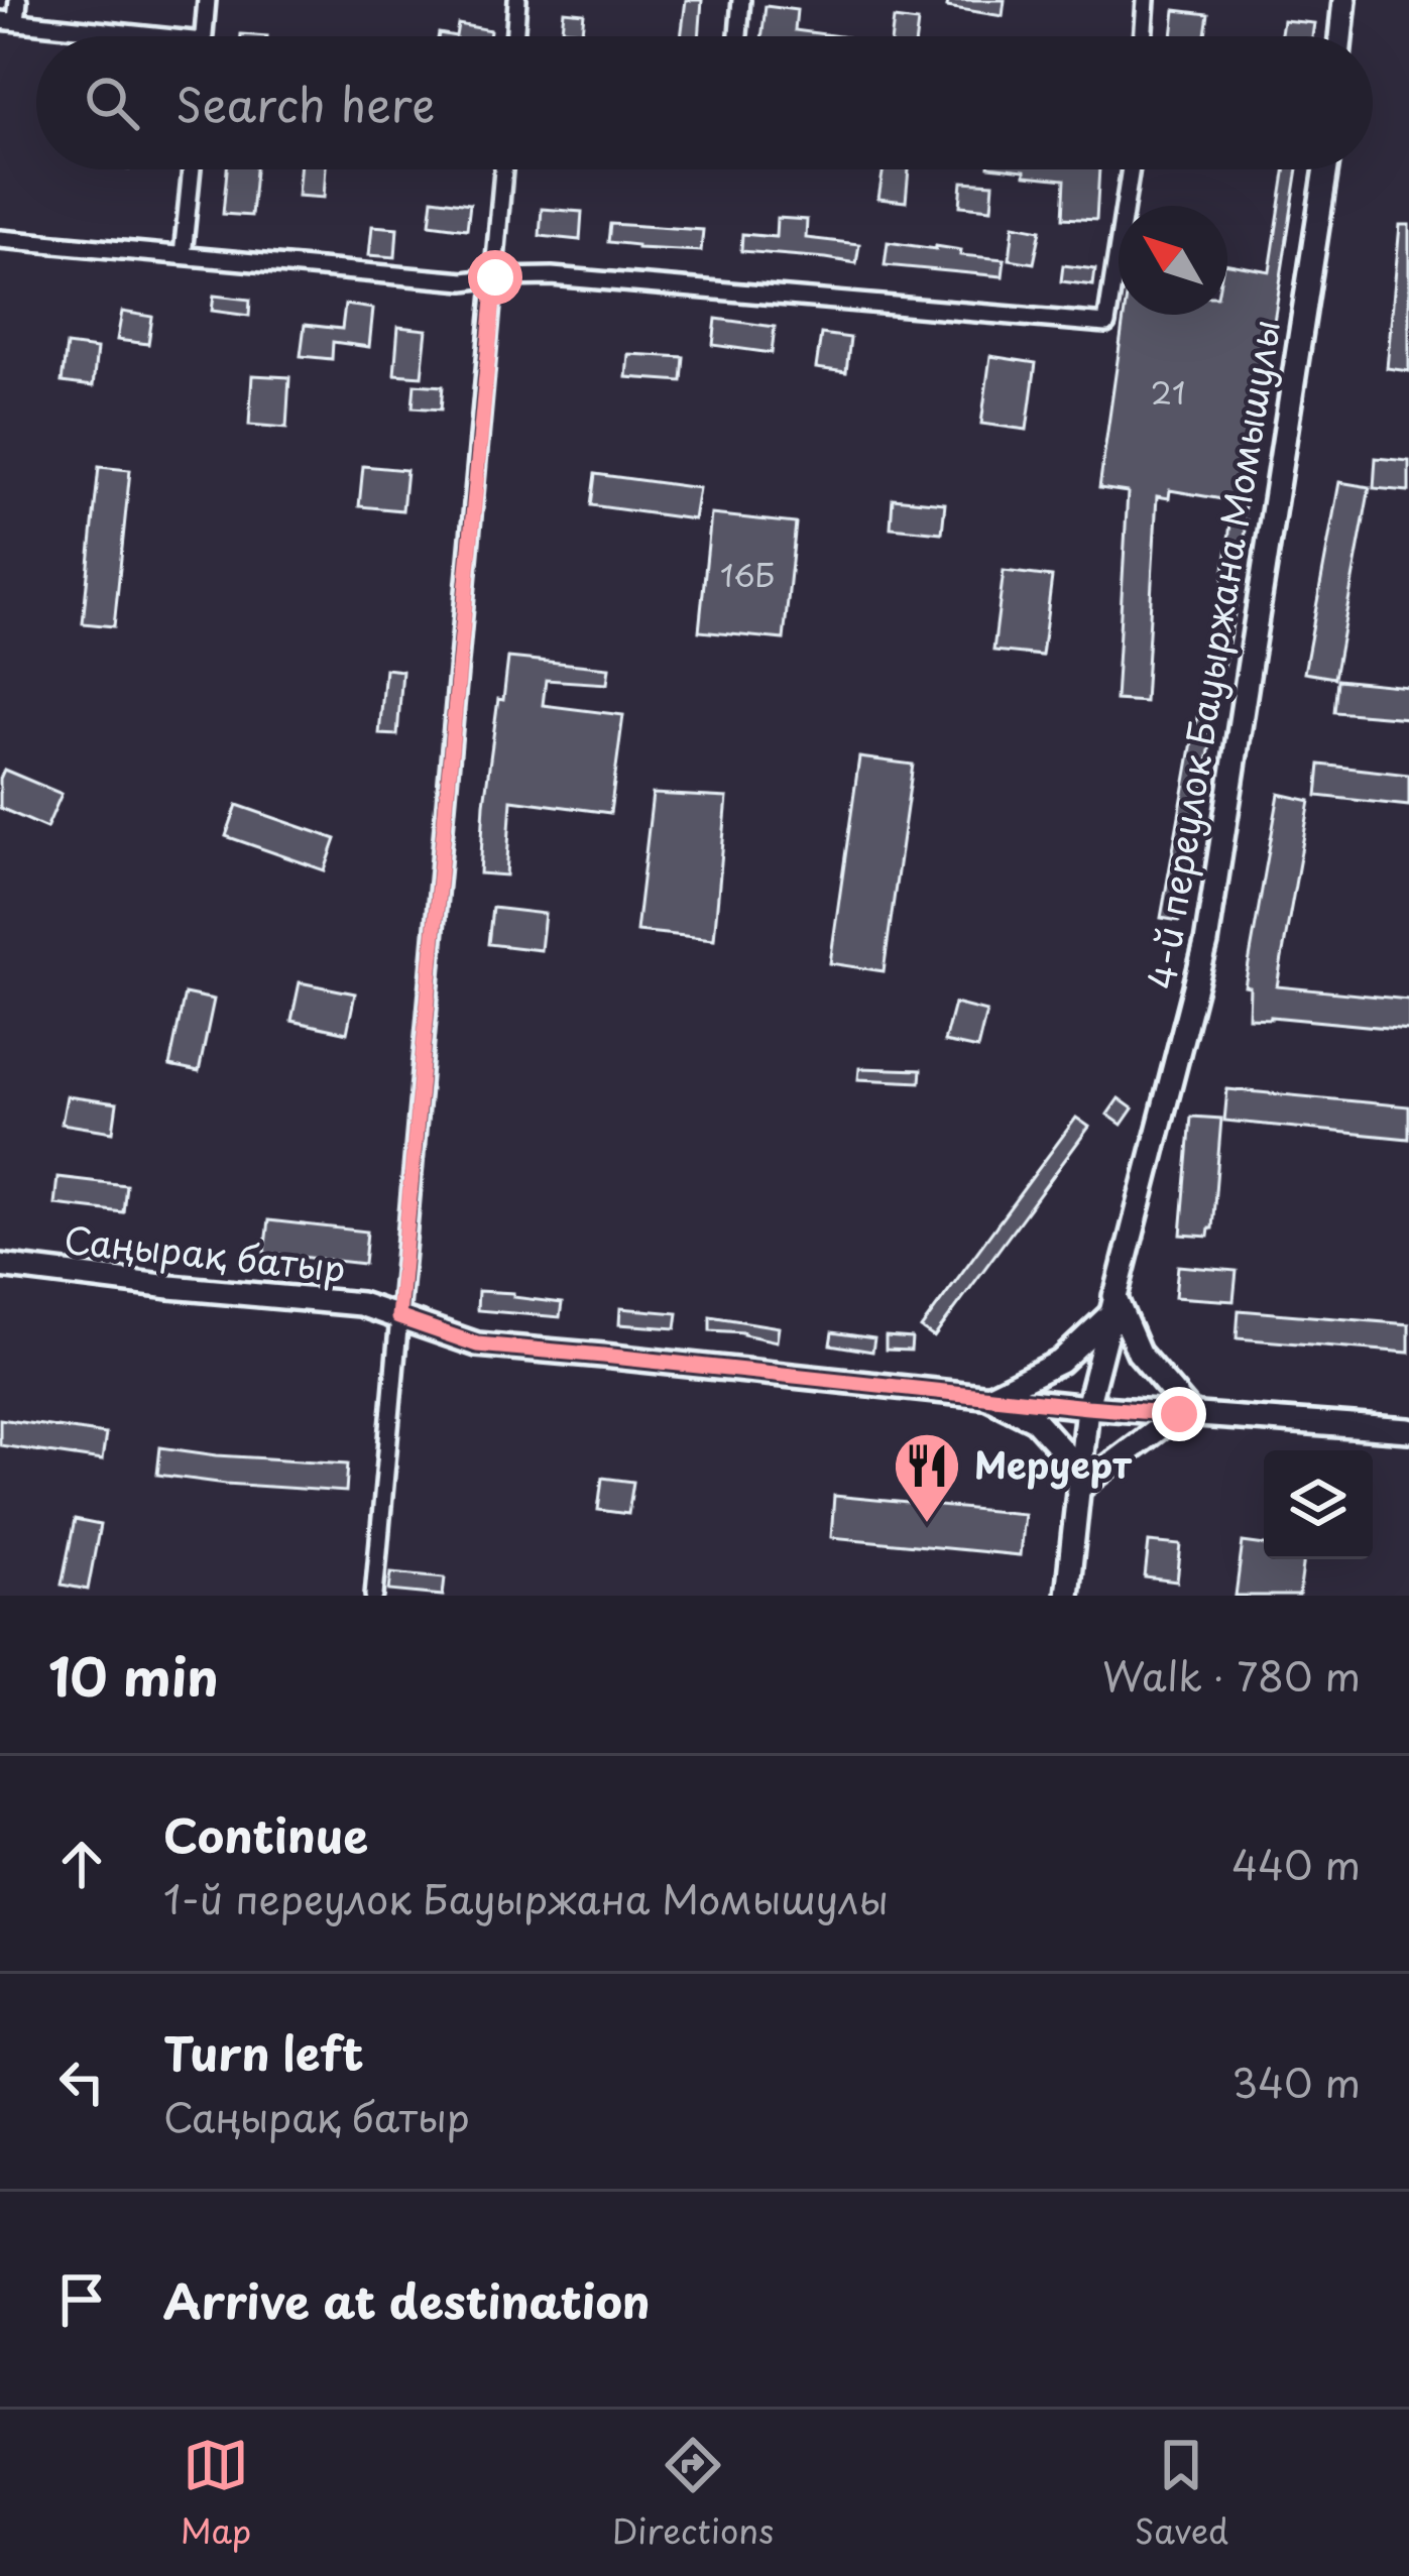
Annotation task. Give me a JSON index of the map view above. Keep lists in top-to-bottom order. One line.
{"streets":{"street":["4-й переулок Бауыржана Момышулы","Саңырақ батыр"]},"crossings":[["4-й переулок Бауыржана Момышулы","Саңырақ батыр"]],"places":{"restaurant":["Меруерт"]},"house_numbers":["21","16Б"],"north":"top left","page":{"search":"Search here","heading":["10 min","Walk · 780 m"],"list":[["Continue","1-й переулок Бауыржана Момышулы","440 m"],["Turn left","Саңырақ батыр","340 m"],"Arrive at destination"],"nav":["Map","Directions","Saved"]}}
